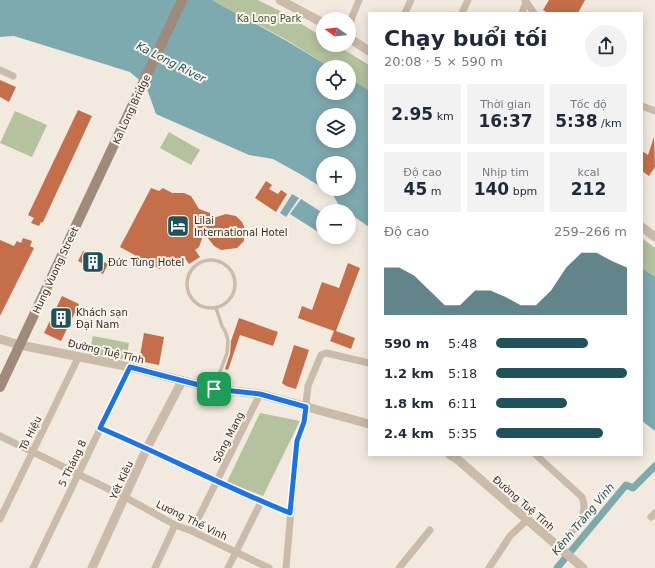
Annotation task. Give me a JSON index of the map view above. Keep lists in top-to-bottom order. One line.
{"streets":{"main road":["Ka Long Bridge","Hung Vuong Street"],"street":["Đường Tuệ Tĩnh","Tô Hiệu","Sông Mang","5 Tháng 8","Yết Kiêu","Lương Thế Vinh"]},"crossings":[["Ka Long Bridge","Hung Vuong Street"],["Hung Vuong Street","Đường Tuệ Tĩnh"],["Đường Tuệ Tĩnh","Tô Hiệu"],["Đường Tuệ Tĩnh","Sông Mang"],["Đường Tuệ Tĩnh","5 Tháng 8"],["Đường Tuệ Tĩnh","Yết Kiêu"],["Tô Hiệu","Lương Thế Vinh"],["Sông Mang","Lương Thế Vinh"],["5 Tháng 8","Lương Thế Vinh"],["Yết Kiêu","Lương Thế Vinh"]],"water":["Ka Long River","Kênh Tràng Vinh"],"parks":["Ka Long Park"],"places":{"hotel":["Lilai International Hotel"],"building":["Đức Tùng Hotel","Khách sạn Đại Nam"]},"north":"left","page":{"map_buttons":["+","−"],"heading":["Chạy buổi tối","20:08 · 5 × 590 m"],"stats":[["2.95 km"],["Thời gian","16:37"],["Tốc độ","5:38 /km"],["Độ cao","45 m"],["Nhịp tim","140 bpm"],["kcal","212"]],"chart":["Độ cao","259–266 m"],"list":[{"name":"590 m","note":"5:48"},{"name":"1.2 km","note":"5:18"},{"name":"1.8 km","note":"6:11"},{"name":"2.4 km","note":"5:35"}]}}
